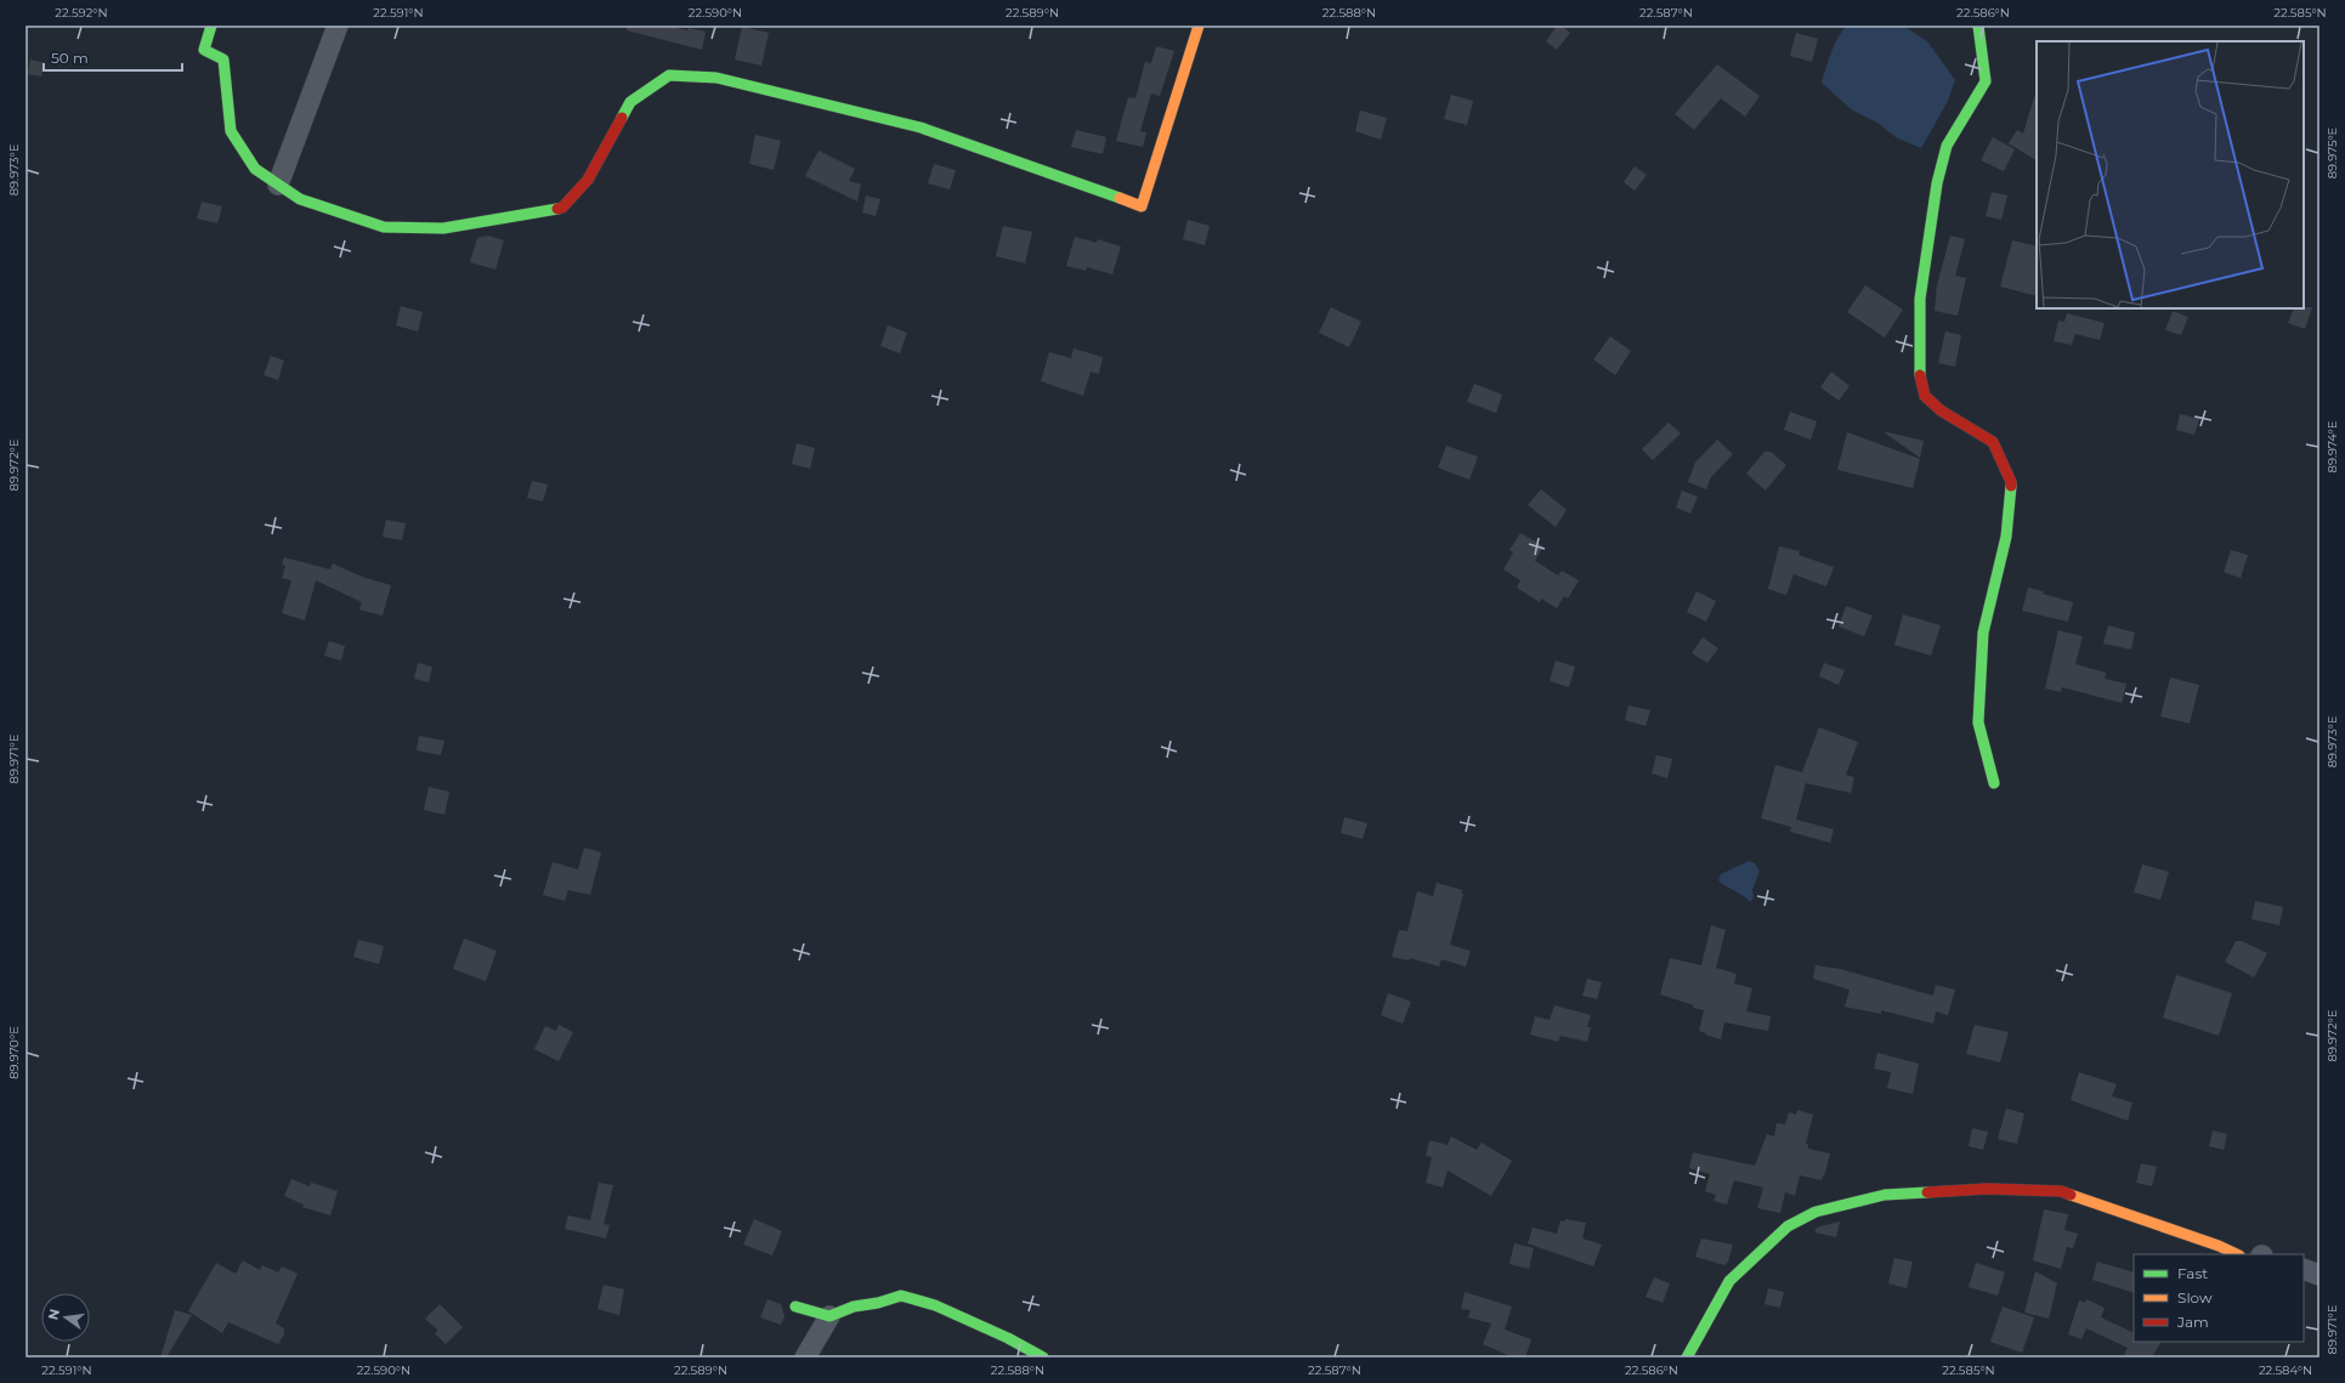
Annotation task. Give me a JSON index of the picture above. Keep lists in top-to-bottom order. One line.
{"legend":["Fast","Slow","Jam"],"scale_bar":"50 m","north":"left","coordinates":["22.592°N","22.591°N","22.590°N","22.589°N","22.588°N","22.587°N","22.586°N","22.585°N","89.975°E","89.973°E","89.974°E","89.972°E","89.971°E","89.970°E","22.584°N"]}
